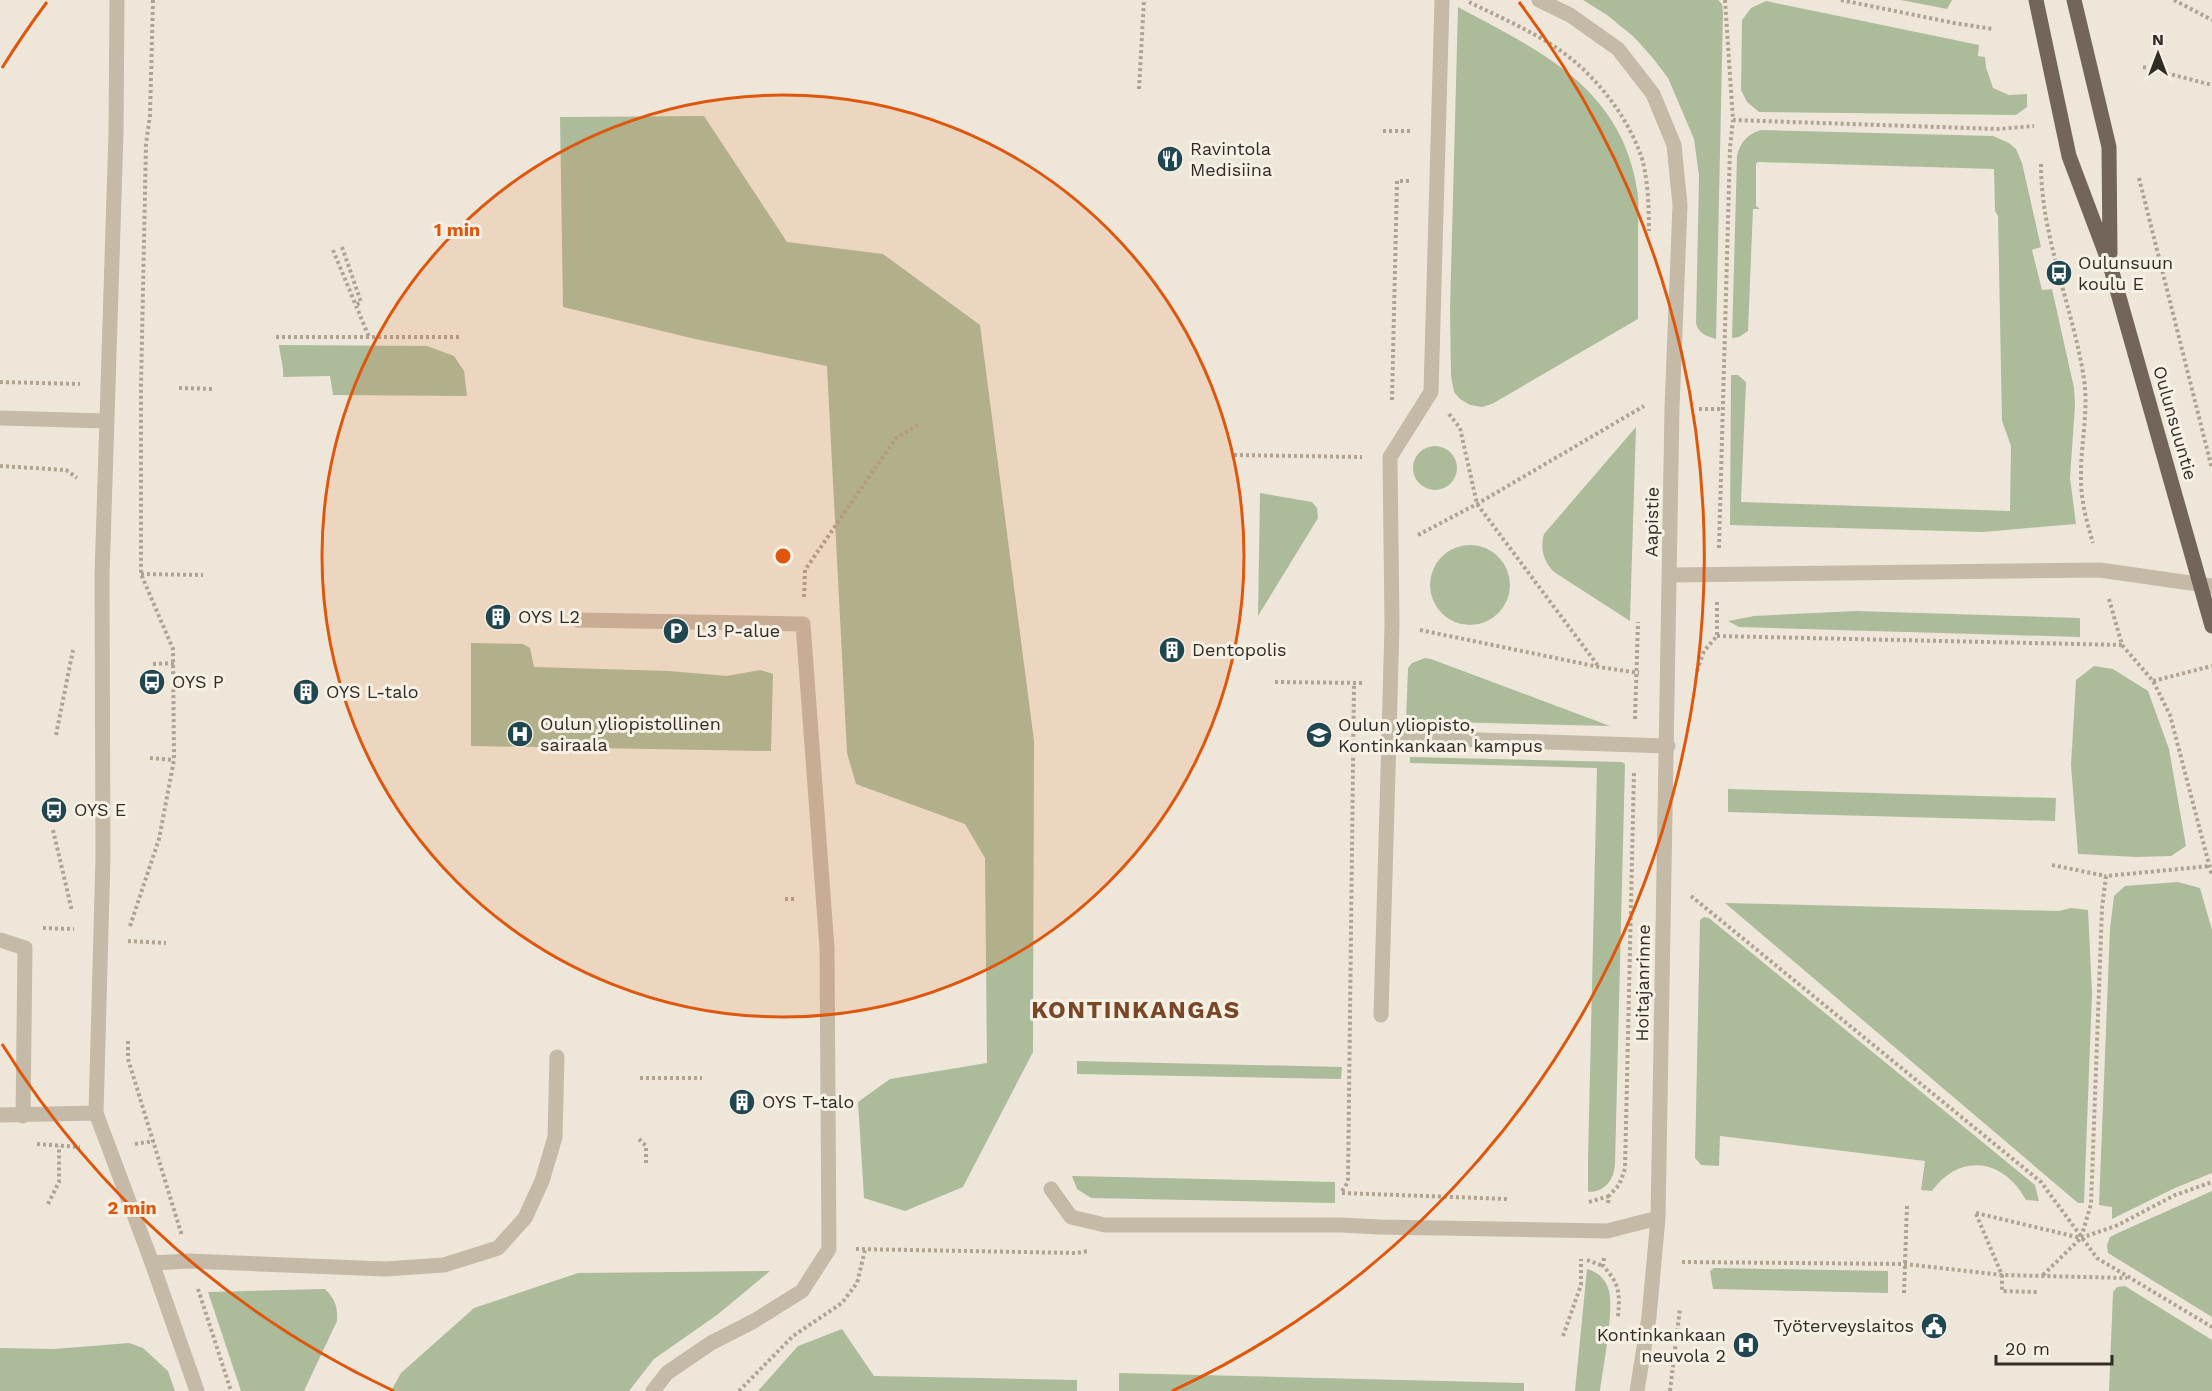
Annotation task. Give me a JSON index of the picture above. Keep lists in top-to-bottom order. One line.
{"streets":{"main road":["Oulunsuuntie"],"street":["Aapistie","Hoitajanrinne"]},"crossings":[["Oulunsuuntie","Aapistie"],["Aapistie","Hoitajanrinne"]],"districts":["KONTINKANGAS"],"places":{"restaurant":["Ravintola Medisiina"],"bus stop":["Oulunsuun koulu E","OYS P","OYS E"],"building":["OYS L2","Dentopolis","OYS L-talo","OYS T-talo"],"parking":["L3 P-alue"],"hospital":["Oulun yliopistollinen sairaala","Kontinkankaan neuvola 2"],"school or university":["Oulun yliopisto, Kontinkankaan kampus"],"public building":["Työterveyslaitos"]},"scale_bar":"20 m","north":"top","rings":["1 min","2 min"]}
